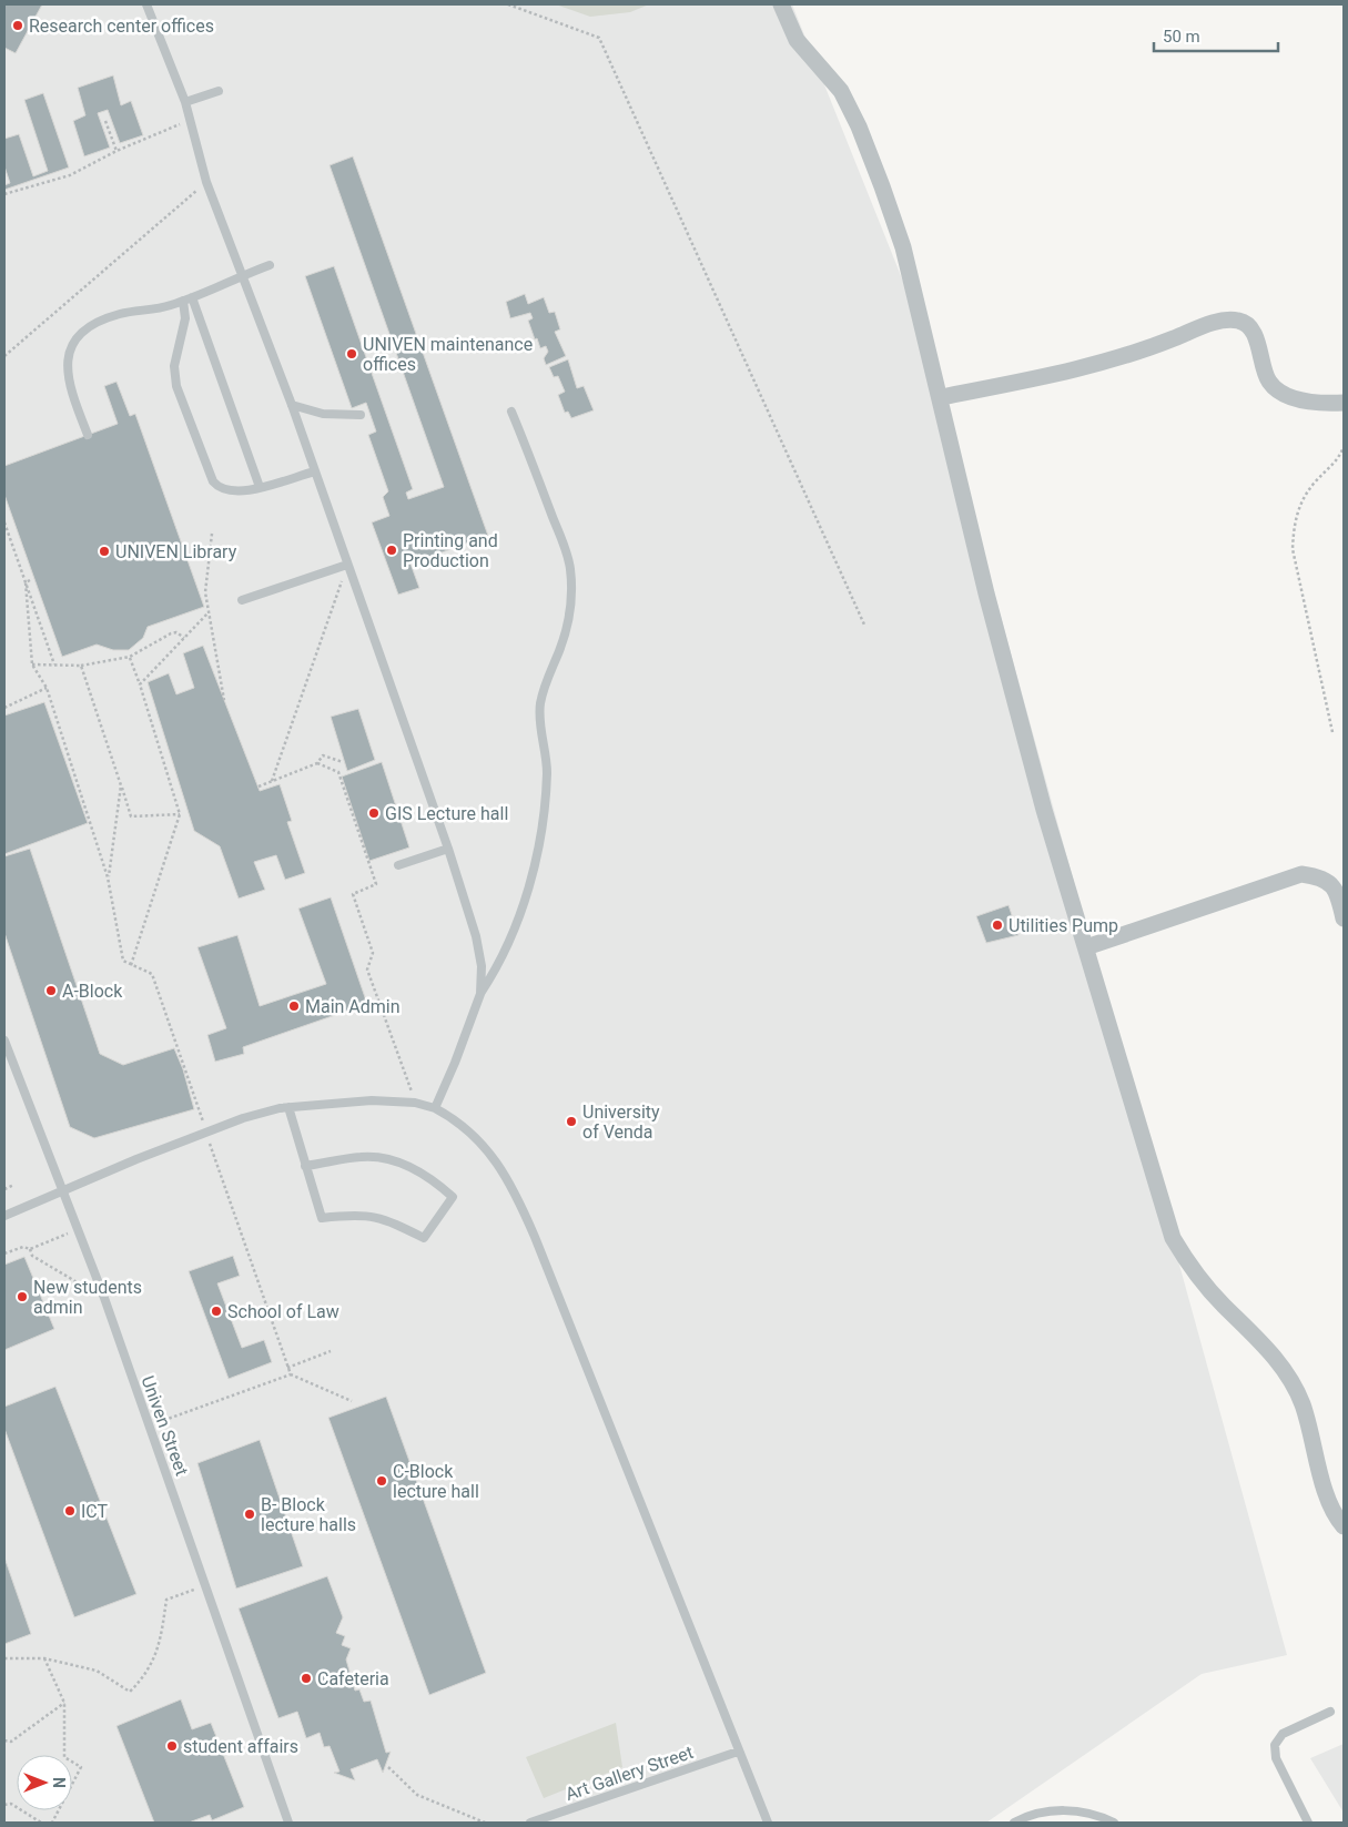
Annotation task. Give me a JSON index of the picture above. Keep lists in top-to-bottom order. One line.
{"streets":{"lane":["Univen Street","Art Gallery Street"]},"places":["Research center offices","UNIVEN maintenance offices","Printing and Production","UNIVEN Library","GIS Lecture hall","Utilities Pump","A-Block","Main Admin","University of Venda","New students admin","School of Law","C-Block lecture hall","ICT","B- Block lecture halls","Cafeteria","student affairs"],"scale_bar":"50 m","north":"right"}
